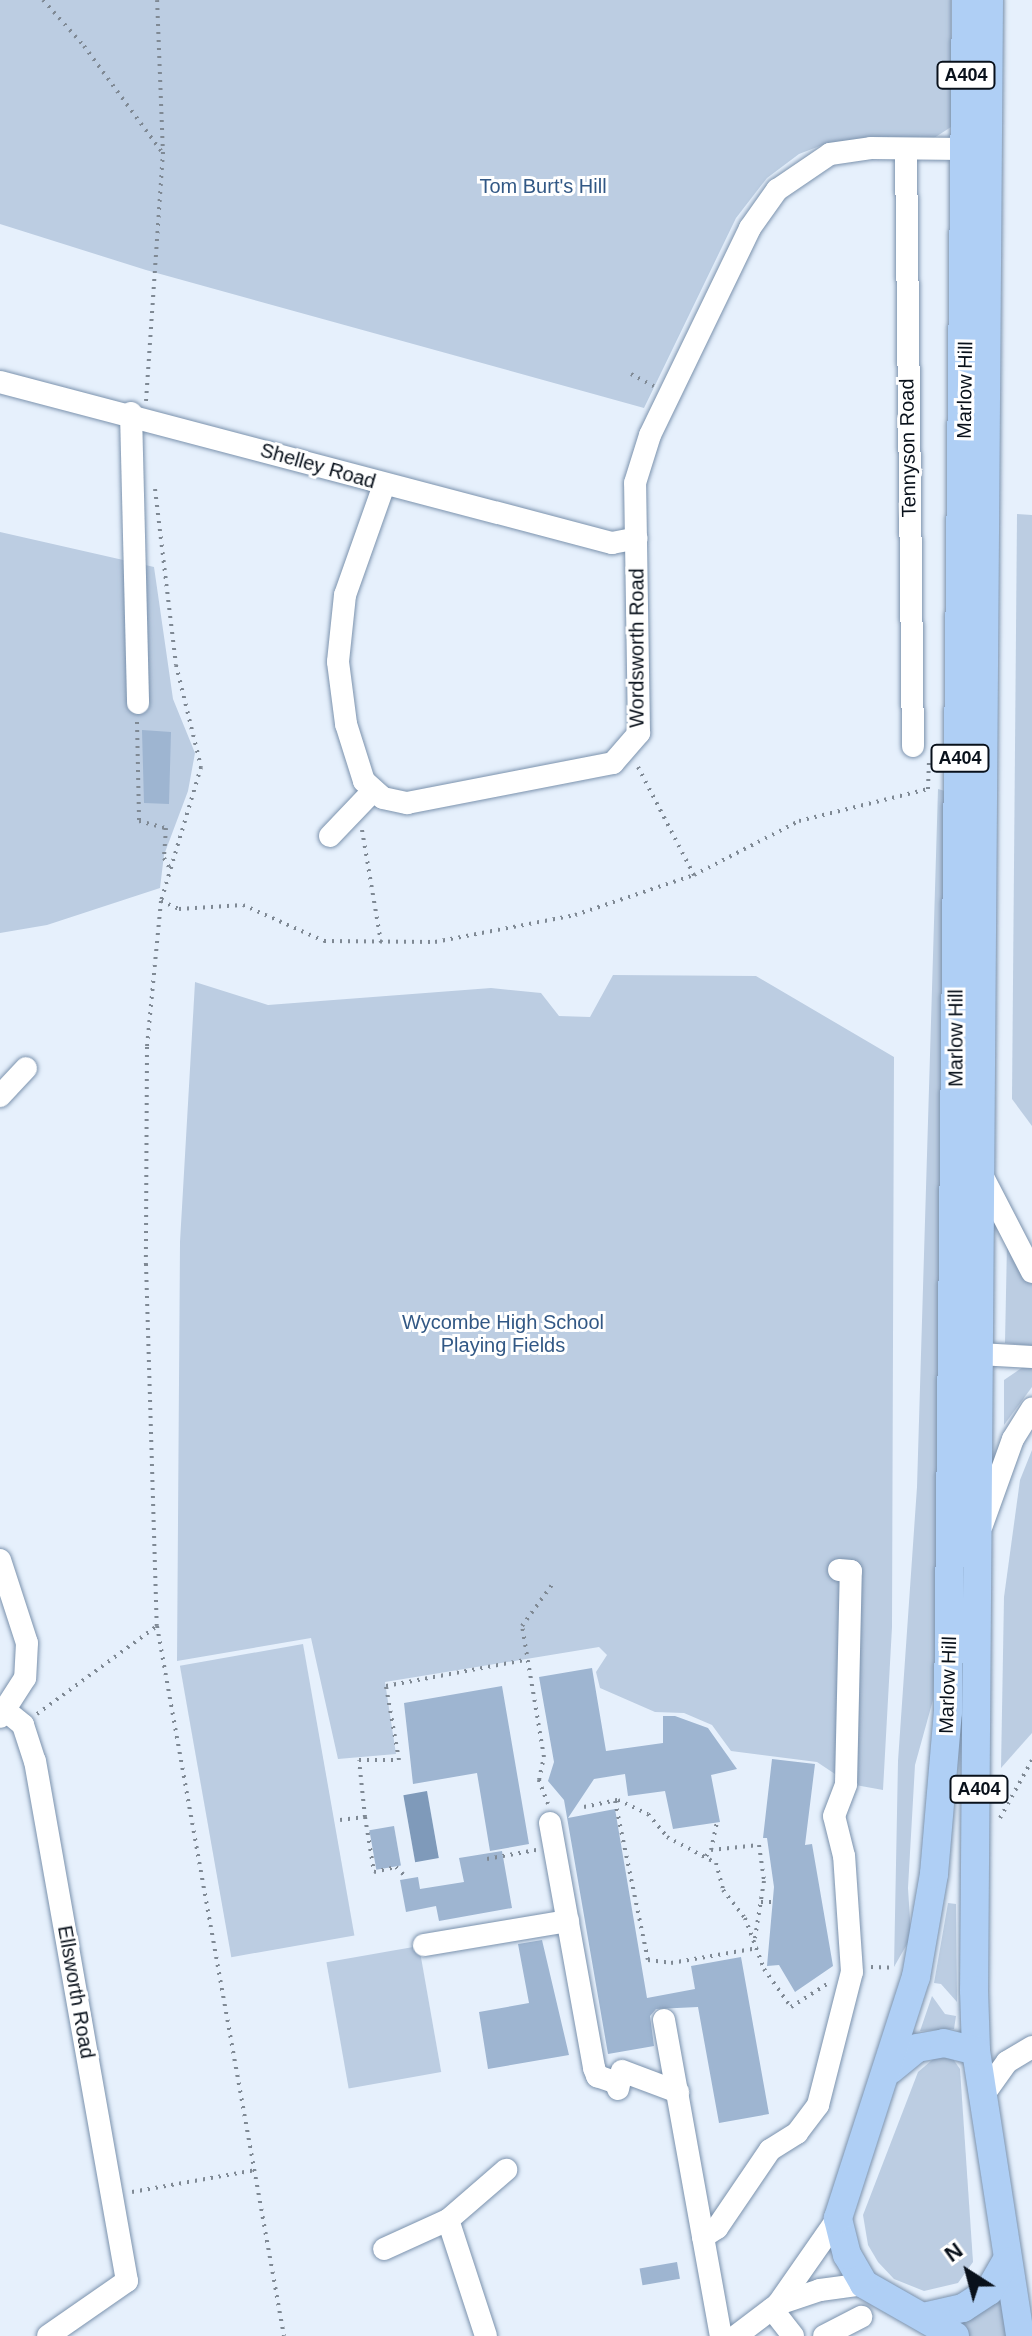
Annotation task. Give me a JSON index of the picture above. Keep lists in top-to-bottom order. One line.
{"streets":{"main road":["A404","Marlow Hill"],"street":["Tennyson Road","Shelley Road","Wordsworth Road","Ellsworth Road"]},"crossings":[["Marlow Hill","Wordsworth Road"],["Tennyson Road","Wordsworth Road"],["Shelley Road","Wordsworth Road"]],"parks":["Tom Burt's Hill","Wycombe High School Playing Fields"],"north":"top left"}
